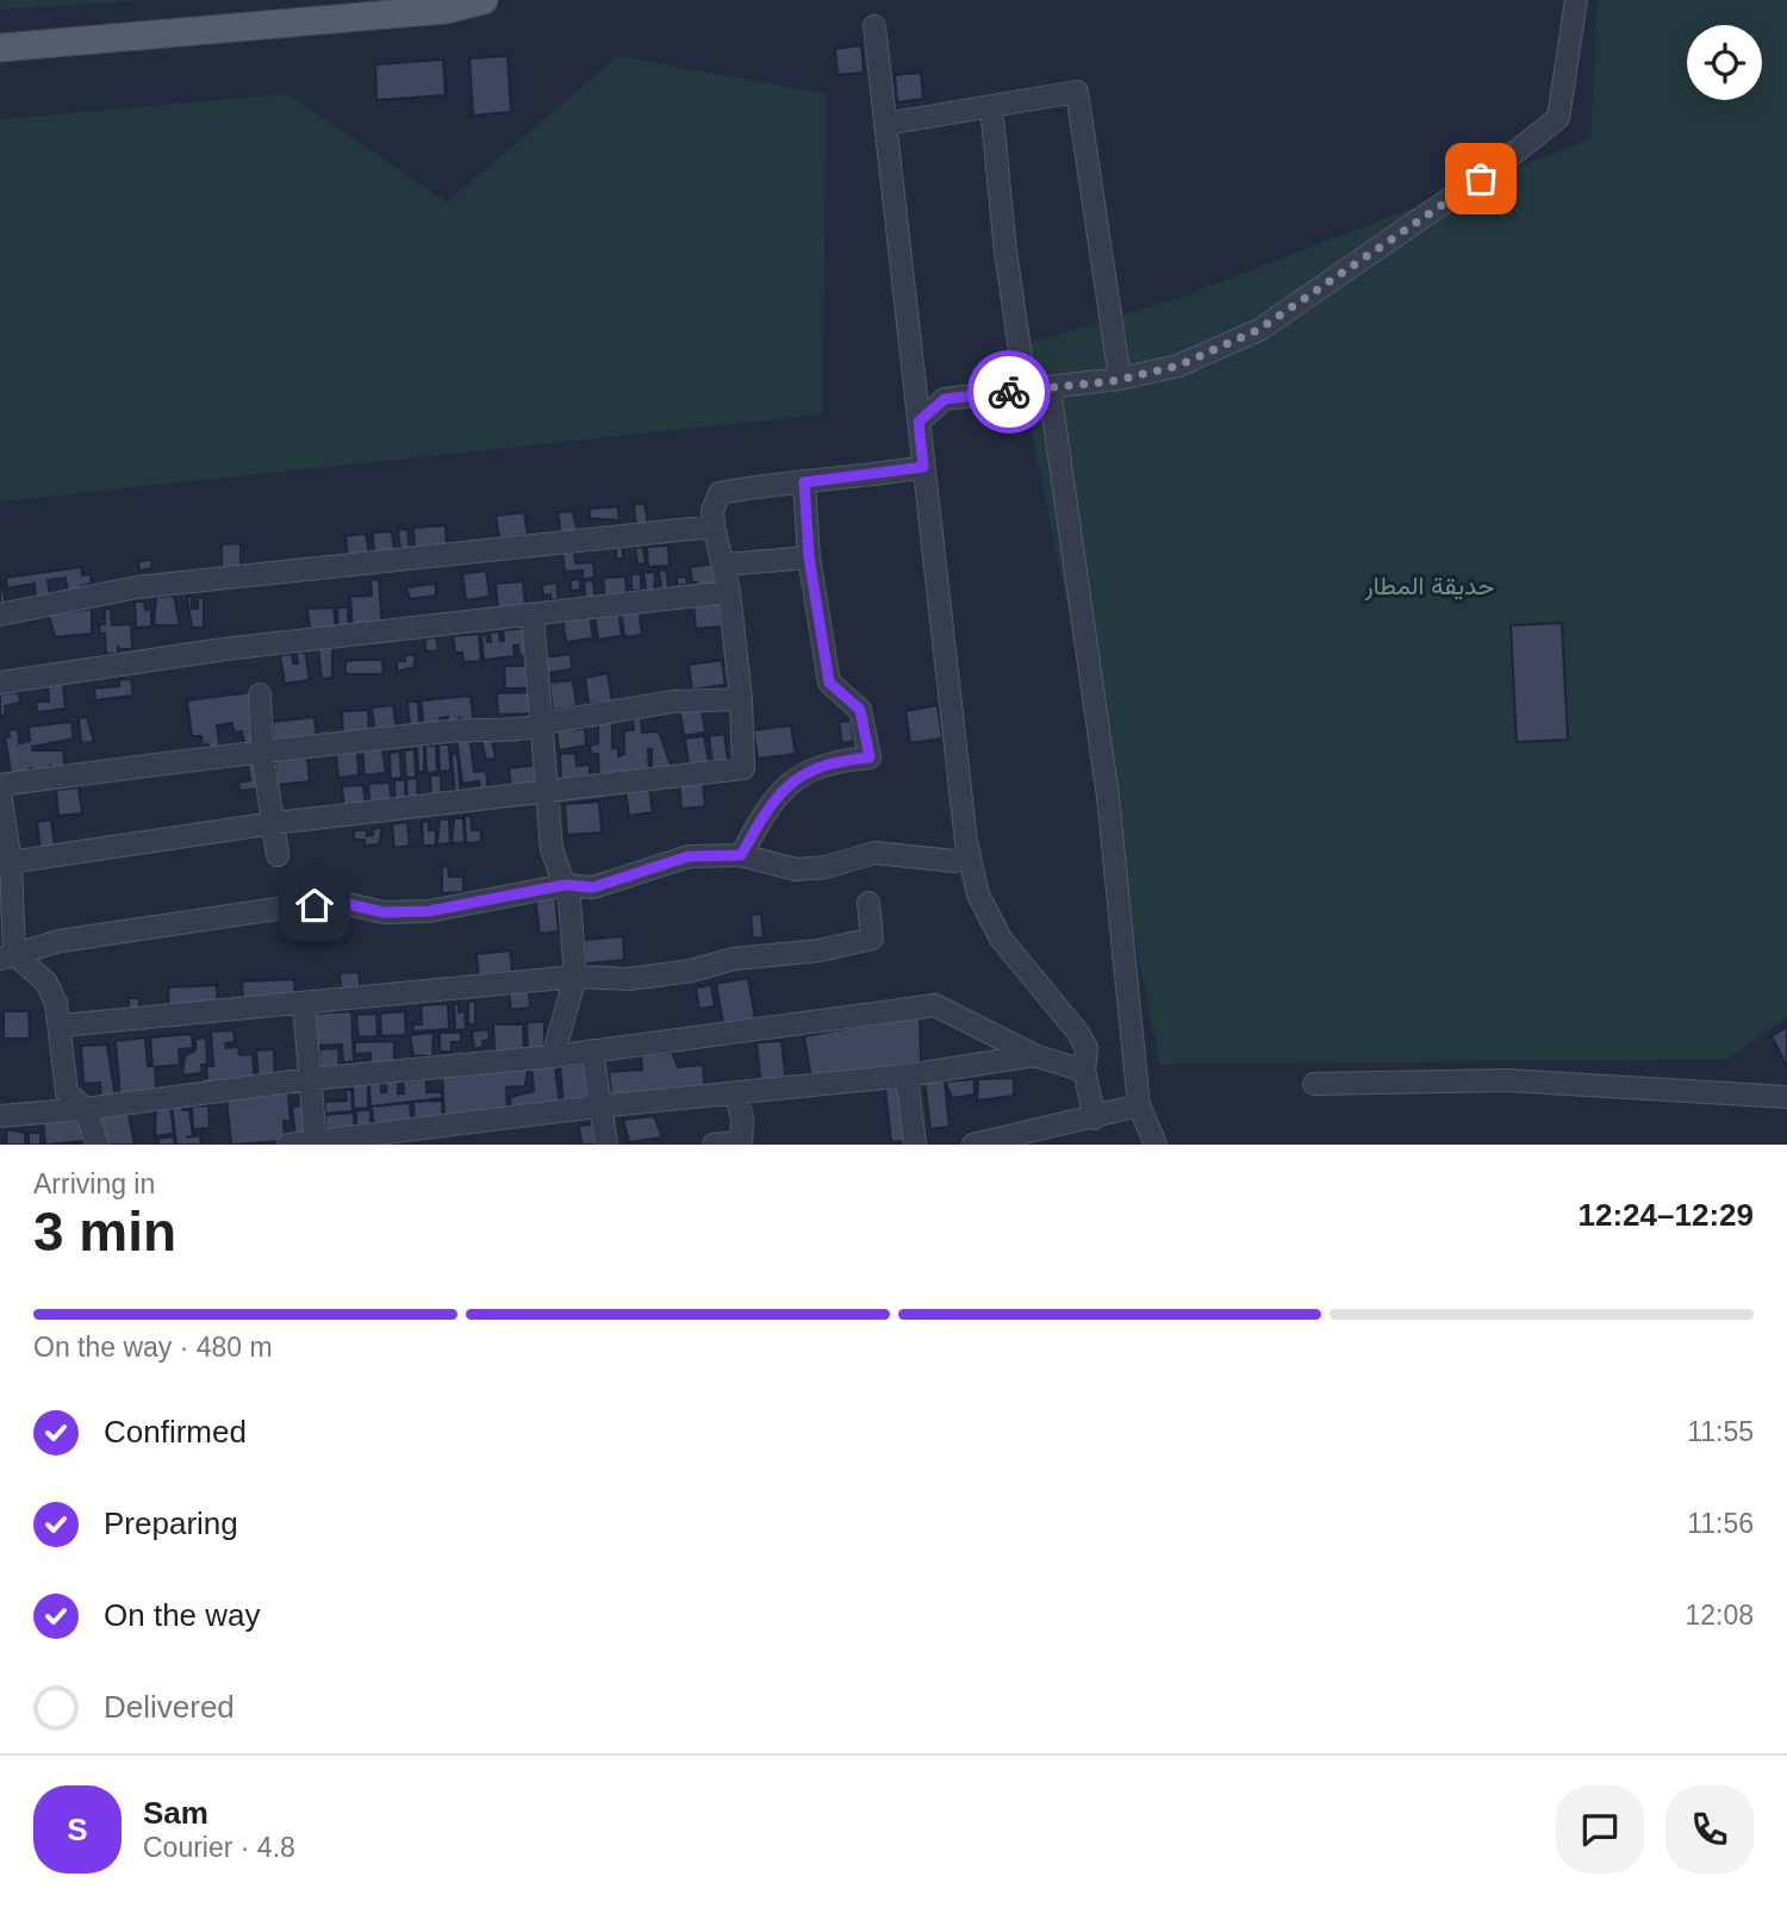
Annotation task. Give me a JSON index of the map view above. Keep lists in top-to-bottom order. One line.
{"parks":["حديقة المطار"],"page":{"heading":["3 min","Arriving in","12:24–12:29"],"panel":["Sam","Courier · 4.8"],"bar":"On the way · 480 m","list":[["Confirmed","11:55"],["Preparing","11:56"],["On the way","12:08"],"Delivered"],"round":"S"}}
